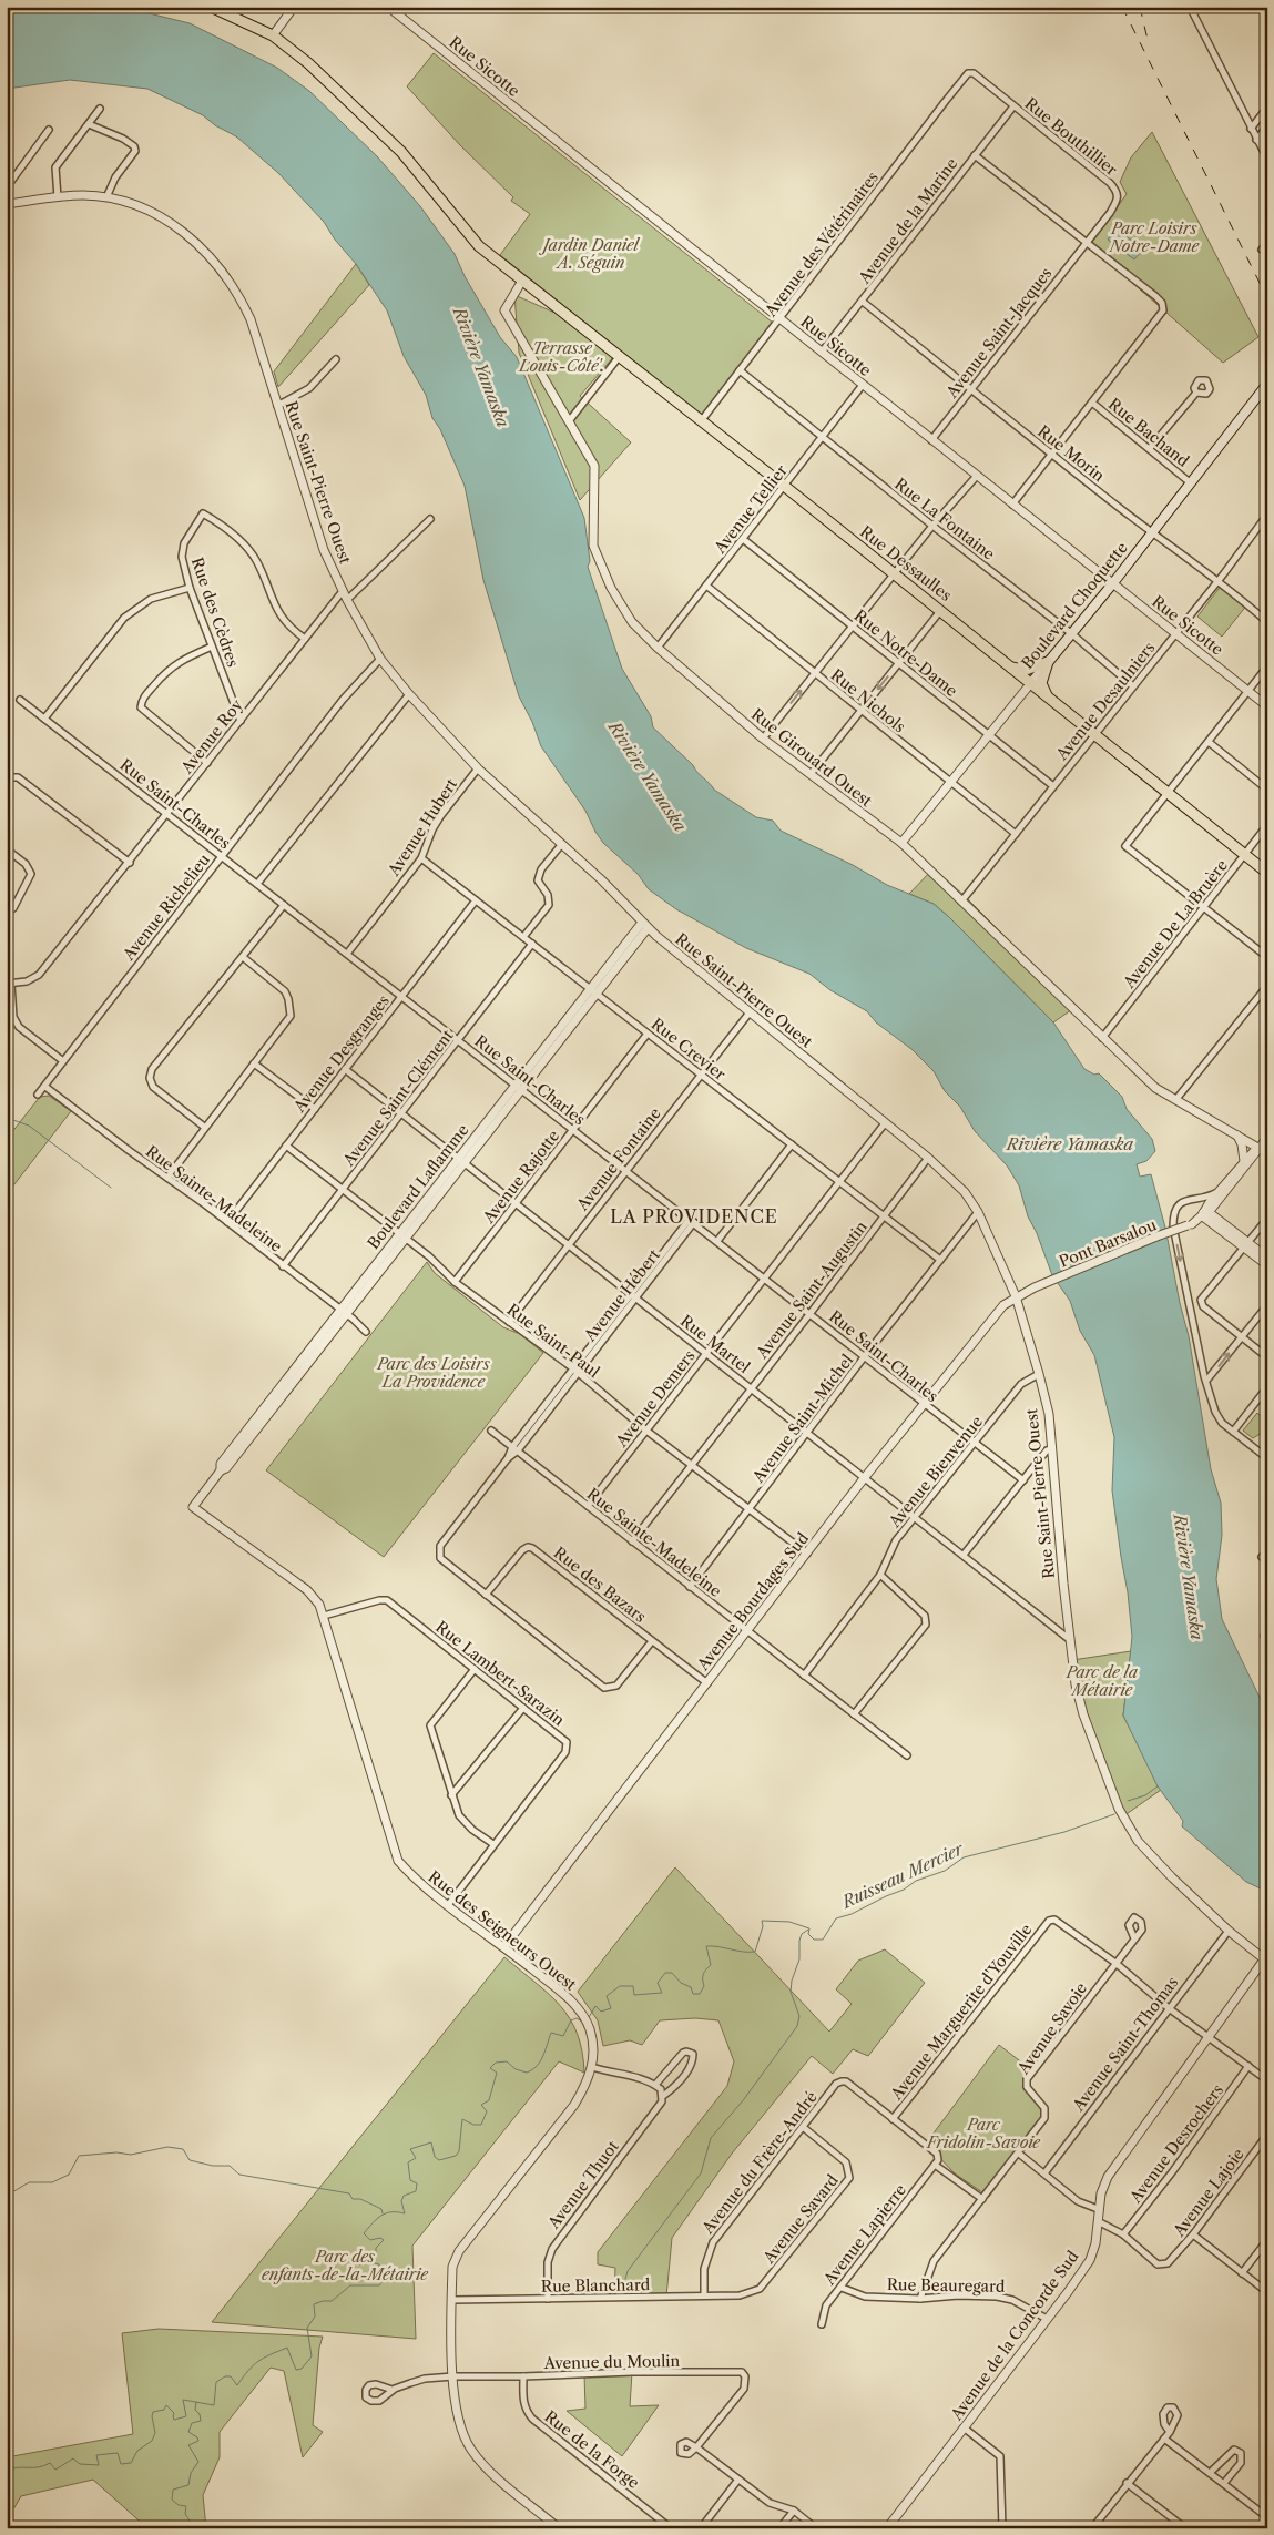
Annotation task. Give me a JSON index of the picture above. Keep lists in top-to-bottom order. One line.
{"streets":{"main road":["Rue Dessaulles","Boulevard Choquette"],"street":["Rue Sicotte","Rue Bouthillier","Avenue de la Marine","Avenue des Vétérinaires","Avenue Saint-Jacques","Rue Bachand","Rue Morin","Rue Saint-Pierre Ouest","Avenue Tellier","Rue La Fontaine","Rue des Cèdres","Rue Notre-Dame","Rue Nichols","Avenue Desaulniers","Avenue Roy","Rue Girouard Ouest","Rue Saint-Charles","Avenue Hubert","Avenue Richelieu","Avenue De La Bruère","Rue Crevier","Avenue Desgranges","Avenue Saint-Clément","Avenue Fontaine","Avenue Rajotte","Boulevard Laflamme","Rue Sainte-Madeleine","Pont Barsalou","Avenue Saint-Augustin","Avenue Hébert","Rue Saint-Paul","Rue Martel","Avenue Demers","Avenue Saint-Michel","Avenue Bienvenue","Rue des Bazars","Avenue Bourdages Sud","Rue Lambert-Sarazin","Rue des Seigneurs Ouest","Avenue Marguerite d'Youville","Avenue Savoie","Avenue Saint-Thomas","Avenue Desrochers","Avenue du Frère-André","Avenue Thuot","Avenue Lajoie","Avenue Savard","Avenue Lapierre","Rue Blanchard","Rue Beauregard","Avenue de la Concorde Sud","Avenue du Moulin","Rue de la Forge"]},"crossings":[["Rue Sicotte","Avenue de la Marine"],["Rue Sicotte","Avenue des Vétérinaires"],["Rue Sicotte","Avenue Saint-Jacques"],["Rue Sicotte","Avenue Tellier"],["Rue Sicotte","Boulevard Choquette"],["Rue Sicotte","Avenue Desaulniers"],["Rue Bouthillier","Avenue de la Marine"],["Rue Bouthillier","Avenue des Vétérinaires"],["Rue Bouthillier","Avenue Saint-Jacques"],["Avenue de la Marine","Rue Morin"],["Avenue des Vétérinaires","Rue La Fontaine"],["Avenue des Vétérinaires","Rue Dessaulles"],["Avenue Saint-Jacques","Rue Morin"],["Rue Bachand","Boulevard Choquette"],["Rue Morin","Boulevard Choquette"],["Rue Morin","Avenue Desaulniers"],["Rue Saint-Pierre Ouest","Avenue Roy"],["Rue Saint-Pierre Ouest","Avenue Hubert"],["Rue Saint-Pierre Ouest","Avenue Richelieu"],["Rue Saint-Pierre Ouest","Avenue Fontaine"],["Rue Saint-Pierre Ouest","Boulevard Laflamme"],["Rue Saint-Pierre Ouest","Avenue Saint-Augustin"],["Rue Saint-Pierre Ouest","Rue Martel"],["Rue Saint-Pierre Ouest","Avenue Demers"],["Rue Saint-Pierre Ouest","Avenue Saint-Michel"],["Rue Saint-Pierre Ouest","Avenue Bienvenue"],["Rue Saint-Pierre Ouest","Avenue Bourdages Sud"],["Rue Saint-Pierre Ouest","Avenue Saint-Thomas"],["Rue Saint-Pierre Ouest","Avenue de la Concorde Sud"],["Avenue Tellier","Rue La Fontaine"],["Avenue Tellier","Rue Dessaulles"],["Avenue Tellier","Rue Notre-Dame"],["Avenue Tellier","Rue Nichols"],["Avenue Tellier","Rue Girouard Ouest"],["Rue La Fontaine","Boulevard Choquette"],["Rue La Fontaine","Avenue Desaulniers"],["Rue Dessaulles","Boulevard Choquette"],["Rue Dessaulles","Avenue Desaulniers"],["Rue Dessaulles","Rue Girouard Ouest"],["Rue Dessaulles","Avenue De La Bruère"],["Boulevard Choquette","Rue Notre-Dame"],["Boulevard Choquette","Rue Nichols"],["Boulevard Choquette","Rue Girouard Ouest"],["Rue des Cèdres","Avenue Roy"],["Rue Notre-Dame","Avenue Desaulniers"],["Rue Nichols","Avenue Desaulniers"],["Avenue Desaulniers","Rue Girouard Ouest"],["Avenue Roy","Rue Saint-Charles"],["Rue Girouard Ouest","Avenue De La Bruère"],["Rue Saint-Charles","Avenue Hubert"],["Rue Saint-Charles","Avenue Richelieu"],["Rue Saint-Charles","Avenue Desgranges"],["Rue Saint-Charles","Avenue Saint-Clément"],["Rue Saint-Charles","Avenue Fontaine"],["Rue Saint-Charles","Avenue Rajotte"],["Rue Saint-Charles","Boulevard Laflamme"],["Rue Saint-Charles","Avenue Saint-Augustin"],["Rue Saint-Charles","Avenue Hébert"],["Rue Saint-Charles","Avenue Demers"],["Rue Saint-Charles","Avenue Saint-Michel"],["Rue Saint-Charles","Avenue Bienvenue"],["Rue Saint-Charles","Avenue Bourdages Sud"],["Avenue Hubert","Rue Crevier"],["Avenue Richelieu","Rue Sainte-Madeleine"],["Rue Crevier","Avenue Desgranges"],["Rue Crevier","Avenue Saint-Clément"],["Rue Crevier","Avenue Fontaine"],["Rue Crevier","Avenue Rajotte"],["Rue Crevier","Boulevard Laflamme"],["Rue Crevier","Avenue Saint-Augustin"],["Rue Crevier","Avenue Demers"],["Rue Crevier","Avenue Saint-Michel"],["Avenue Desgranges","Rue Sainte-Madeleine"],["Avenue Desgranges","Rue Saint-Paul"],["Avenue Desgranges","Rue Martel"],["Avenue Saint-Clément","Rue Sainte-Madeleine"],["Avenue Saint-Clément","Rue Saint-Paul"],["Avenue Saint-Clément","Rue Martel"],["Avenue Fontaine","Rue Saint-Paul"],["Avenue Fontaine","Rue Martel"],["Avenue Rajotte","Rue Saint-Paul"],["Avenue Rajotte","Rue Martel"],["Boulevard Laflamme","Rue Sainte-Madeleine"],["Boulevard Laflamme","Rue Saint-Paul"],["Boulevard Laflamme","Rue Martel"],["Boulevard Laflamme","Rue des Seigneurs Ouest"],["Rue Sainte-Madeleine","Avenue Saint-Augustin"],["Rue Sainte-Madeleine","Avenue Hébert"],["Rue Sainte-Madeleine","Avenue Demers"],["Rue Sainte-Madeleine","Avenue Saint-Michel"],["Rue Sainte-Madeleine","Avenue Bienvenue"],["Rue Sainte-Madeleine","Avenue Bourdages Sud"],["Pont Barsalou","Avenue Bourdages Sud"],["Avenue Saint-Augustin","Rue Saint-Paul"],["Avenue Saint-Augustin","Rue Martel"],["Avenue Hébert","Rue Saint-Paul"],["Avenue Hébert","Rue Martel"],["Rue Saint-Paul","Avenue Demers"],["Rue Saint-Paul","Avenue Saint-Michel"],["Rue Saint-Paul","Avenue Bourdages Sud"],["Rue Martel","Avenue Demers"],["Rue Martel","Avenue Saint-Michel"],["Rue Martel","Avenue Bienvenue"],["Rue Martel","Avenue Bourdages Sud"],["Rue des Bazars","Avenue Bourdages Sud"],["Avenue Bourdages Sud","Rue des Seigneurs Ouest"],["Rue Lambert-Sarazin","Rue des Seigneurs Ouest"],["Rue des Seigneurs Ouest","Rue Blanchard"],["Rue des Seigneurs Ouest","Avenue du Moulin"],["Avenue Marguerite d'Youville","Avenue Savoie"],["Avenue Marguerite d'Youville","Avenue du Frère-André"],["Avenue Savoie","Rue Beauregard"],["Avenue Desrochers","Avenue Lajoie"],["Avenue du Frère-André","Avenue Savard"],["Avenue du Frère-André","Rue Blanchard"],["Avenue Thuot","Rue Blanchard"],["Avenue Savard","Rue Blanchard"],["Avenue Lapierre","Rue Beauregard"],["Rue Beauregard","Avenue de la Concorde Sud"],["Avenue du Moulin","Rue de la Forge"]],"districts":["LA PROVIDENCE"],"water":["Rivière Yamaska","Ruisseau Mercier"],"parks":["Parc Loisirs Notre-Dame","Jardin Daniel A. Séguin","Terrasse Louis-Côté'.","Parc des Loisirs La Providence","Parc de la Métairie","Parc Fridolin-Savoie","Parc des enfants-de-la-Métairie"]}
